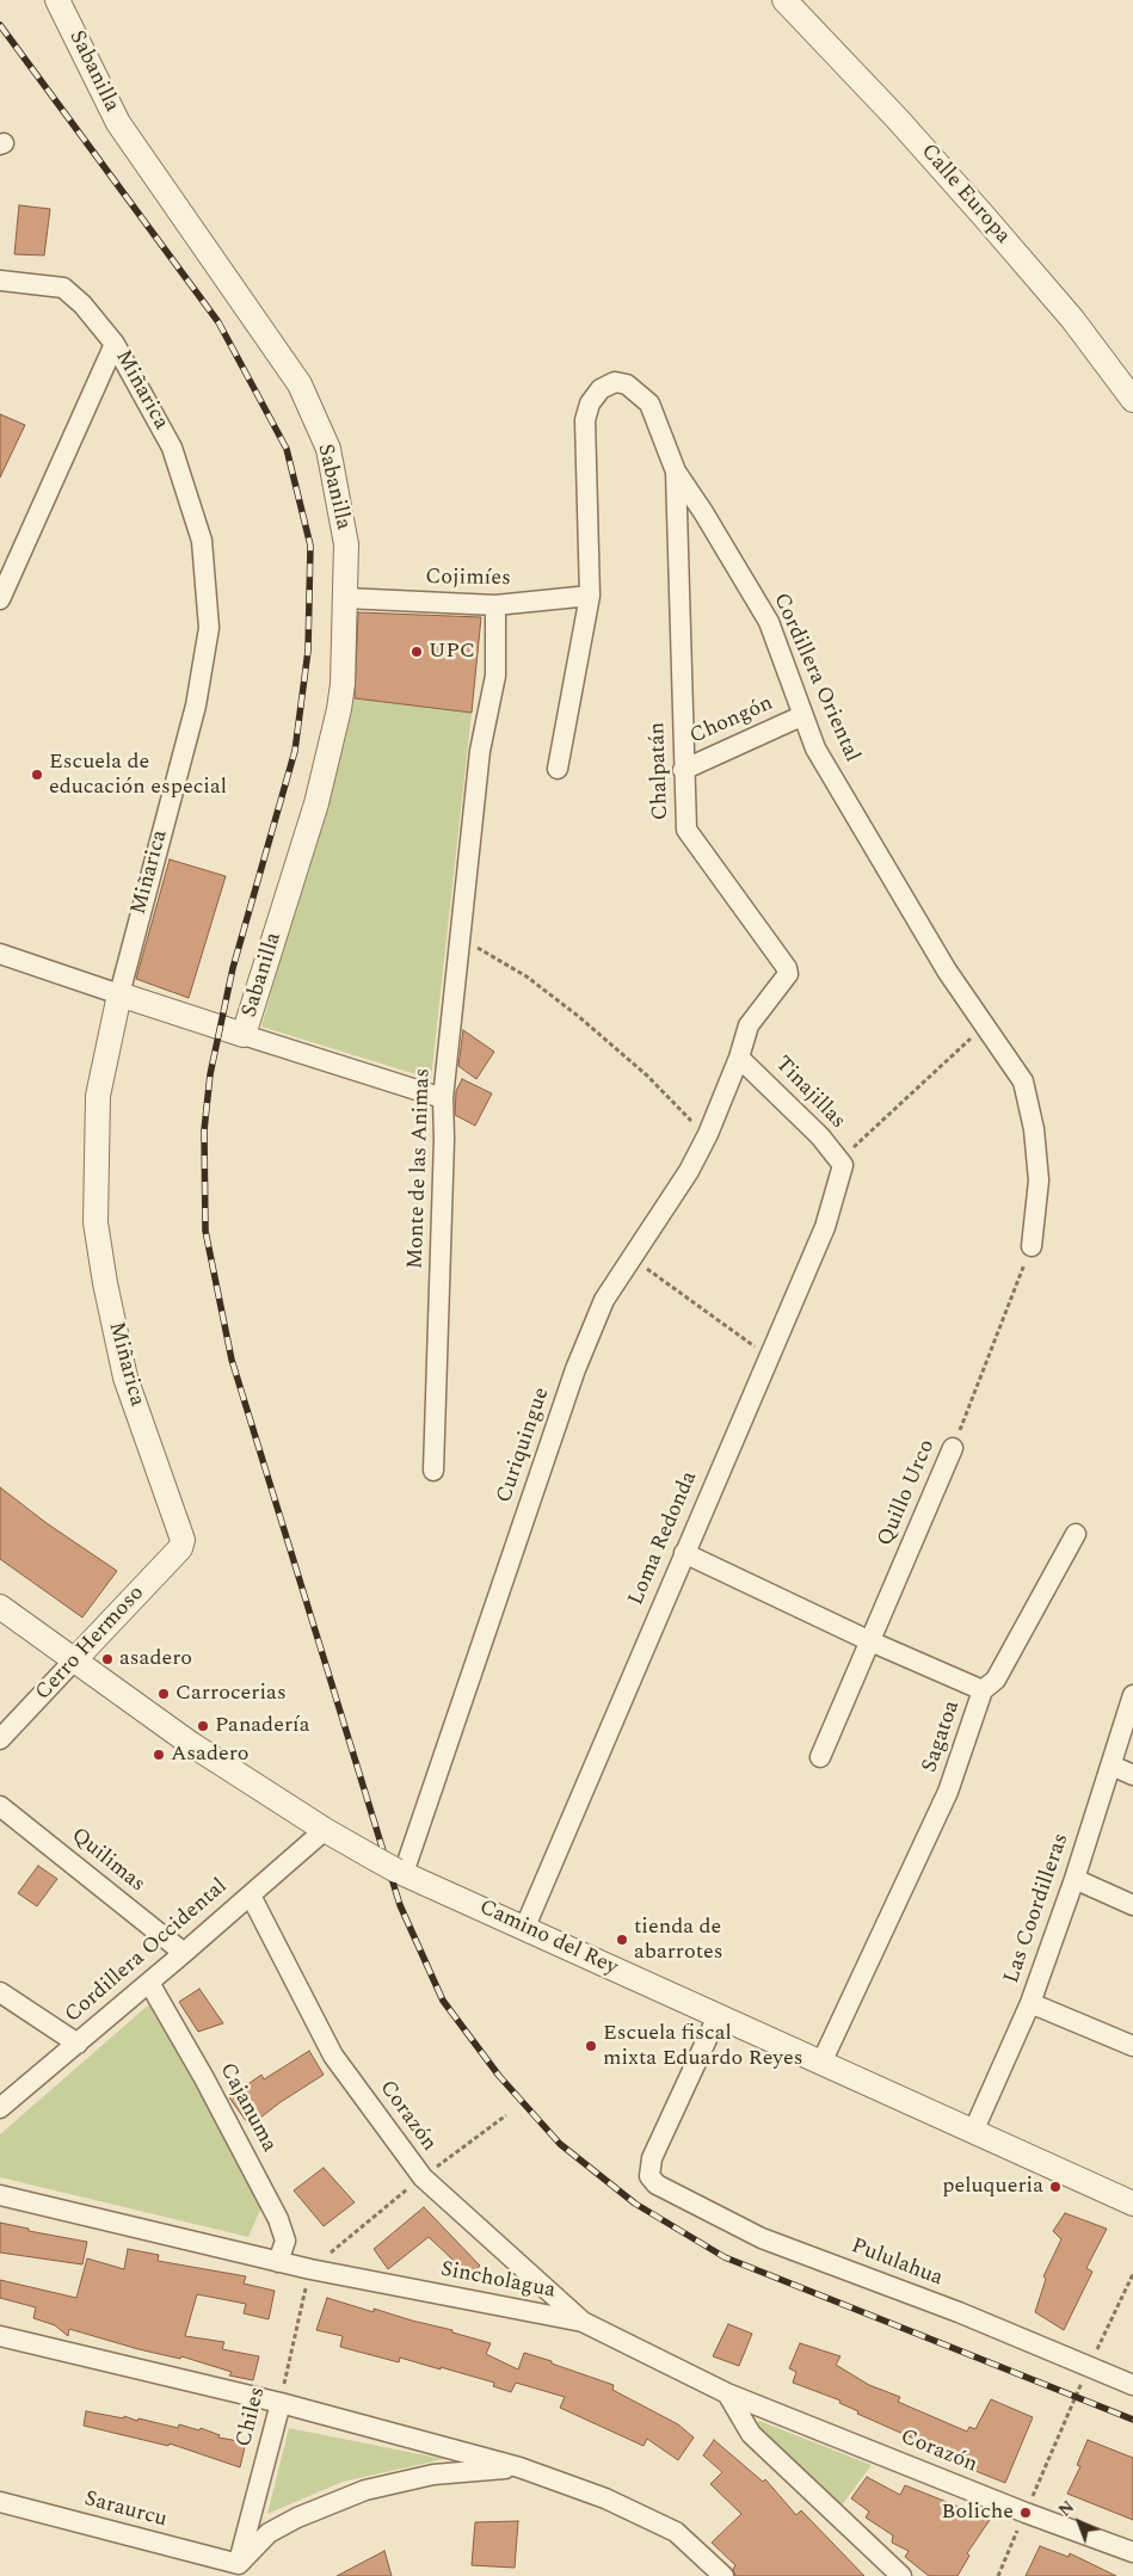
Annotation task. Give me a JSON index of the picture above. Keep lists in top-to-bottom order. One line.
{"streets":{"street":["Sabanilla","Calle Europa","Miñarica","Cojimíes","Cordillera Oriental","Chongón","Chalpatán","Tinajillas","Monte de las Animas","Curiquingue","Quillo Urco","Loma Redonda","Cerro Hermoso","Sagatoa","Quilimas","Las Coordilleras","Camino del Rey","Cordillera Occidental","Cajanuma","Corazón","Pululahua","Sincholagua","Chiles","Saraurcu"]},"crossings":[["Sabanilla","Cojimíes"],["Miñarica","Cerro Hermoso"],["Cojimíes","Cordillera Oriental"],["Cojimíes","Monte de las Animas"],["Cordillera Oriental","Chongón"],["Cordillera Oriental","Chalpatán"],["Cordillera Oriental","Quillo Urco"],["Chongón","Chalpatán"],["Chalpatán","Tinajillas"],["Chalpatán","Curiquingue"],["Tinajillas","Curiquingue"],["Tinajillas","Loma Redonda"],["Curiquingue","Camino del Rey"],["Quillo Urco","Sagatoa"],["Loma Redonda","Sagatoa"],["Loma Redonda","Camino del Rey"],["Cerro Hermoso","Camino del Rey"],["Sagatoa","Camino del Rey"],["Quilimas","Cordillera Occidental"],["Las Coordilleras","Camino del Rey"],["Camino del Rey","Cordillera Occidental"],["Camino del Rey","Pululahua"],["Cordillera Occidental","Cajanuma"],["Cordillera Occidental","Corazón"],["Cajanuma","Sincholagua"],["Corazón","Sincholagua"],["Sincholagua","Chiles"],["Chiles","Saraurcu"]],"places":["UPC","Escuela de educación especial","asadero","Carrocerias","Panadería","Asadero","tienda de abarrotes","Escuela fiscal mixta Eduardo Reyes","peluqueria","Boliche"],"north":"top left"}
